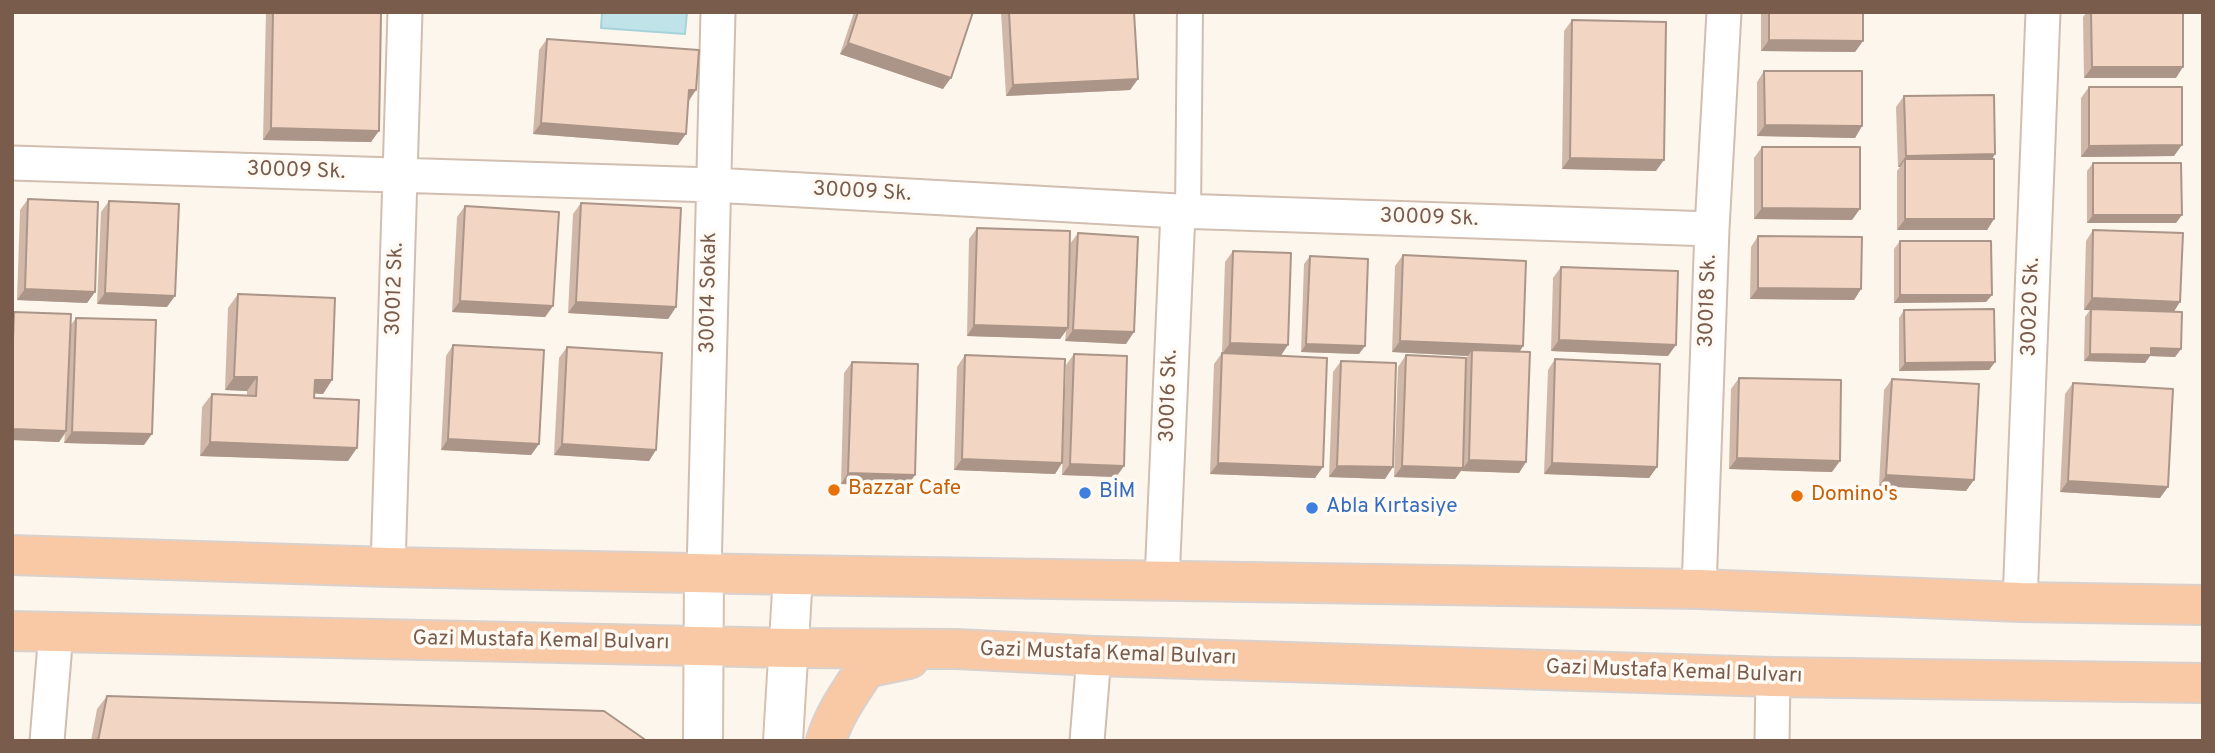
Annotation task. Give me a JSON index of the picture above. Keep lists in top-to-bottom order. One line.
{"streets":{"highway":["Gazi Mustafa Kemal Bulvarı"],"street":["30009 Sk.","30012 Sk.","30014 Sokak","30018 Sk.","30020 Sk.","30016 Sk."]},"crossings":[["30009 Sk.","30012 Sk."],["30009 Sk.","30014 Sokak"],["30009 Sk.","30018 Sk."],["30009 Sk.","30016 Sk."]],"places":["Bazzar Cafe","BİM","Domino's","Abla Kırtasiye"]}
